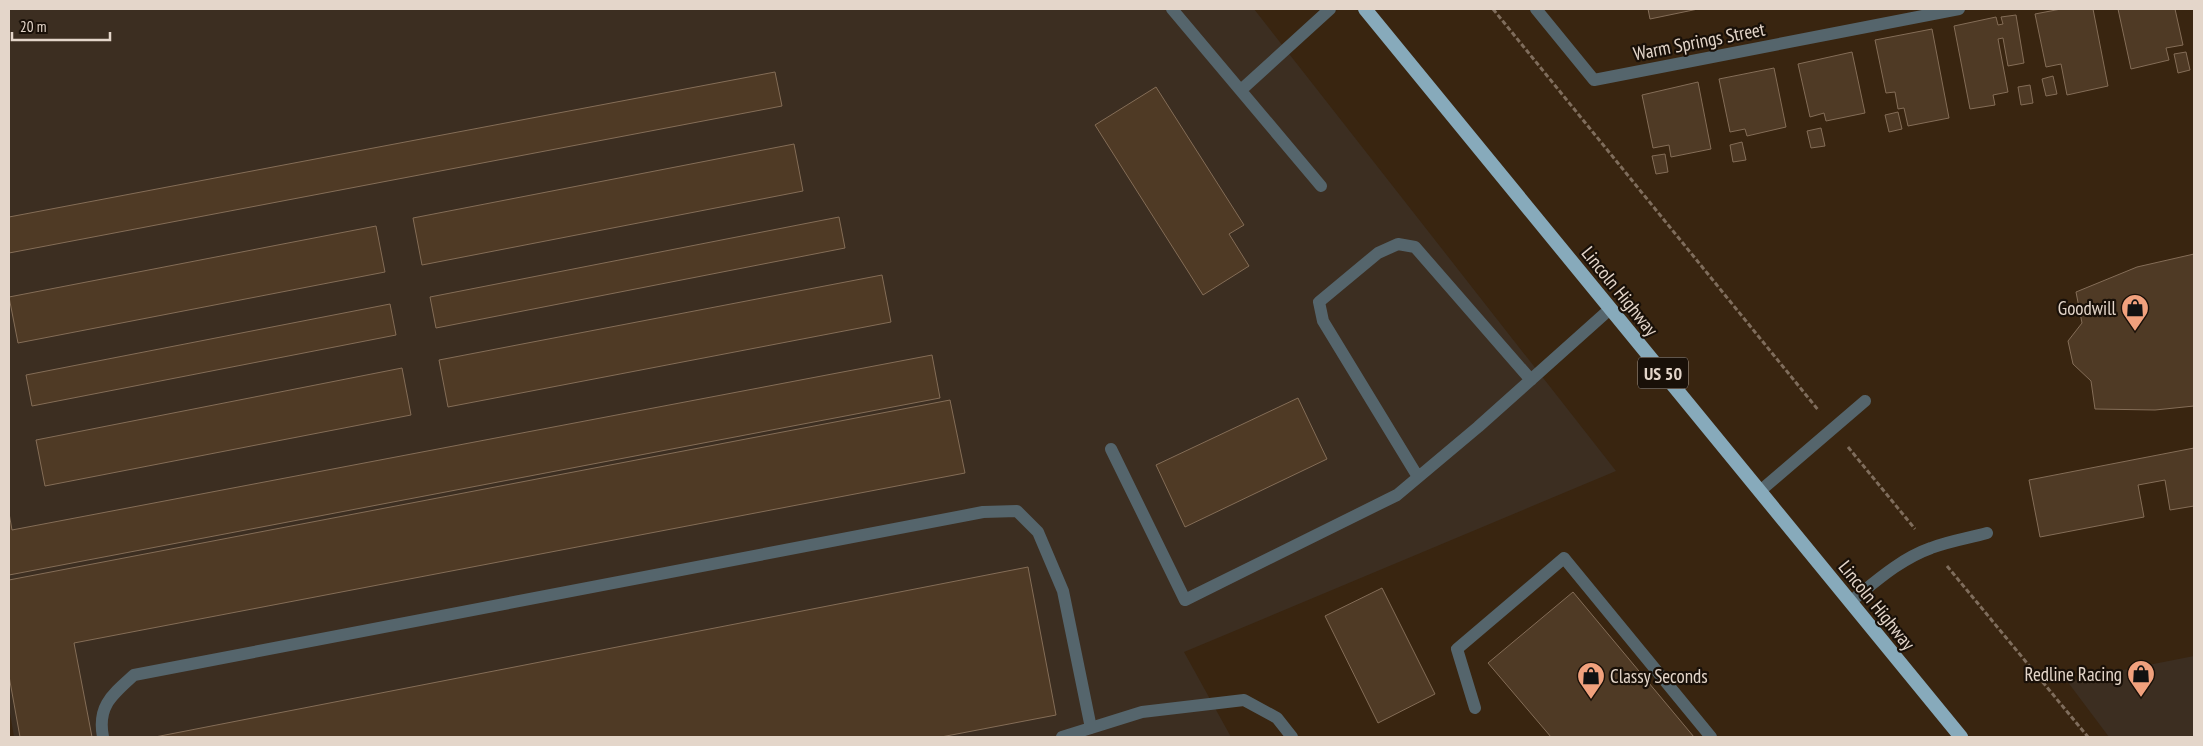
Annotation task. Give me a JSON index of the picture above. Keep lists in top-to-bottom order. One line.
{"streets":{"highway":["Lincoln Highway","US 50"],"lane":["Warm Springs Street"]},"places":{"shop":["Goodwill","Redline Racing","Classy Seconds"]},"scale_bar":"20 m"}
